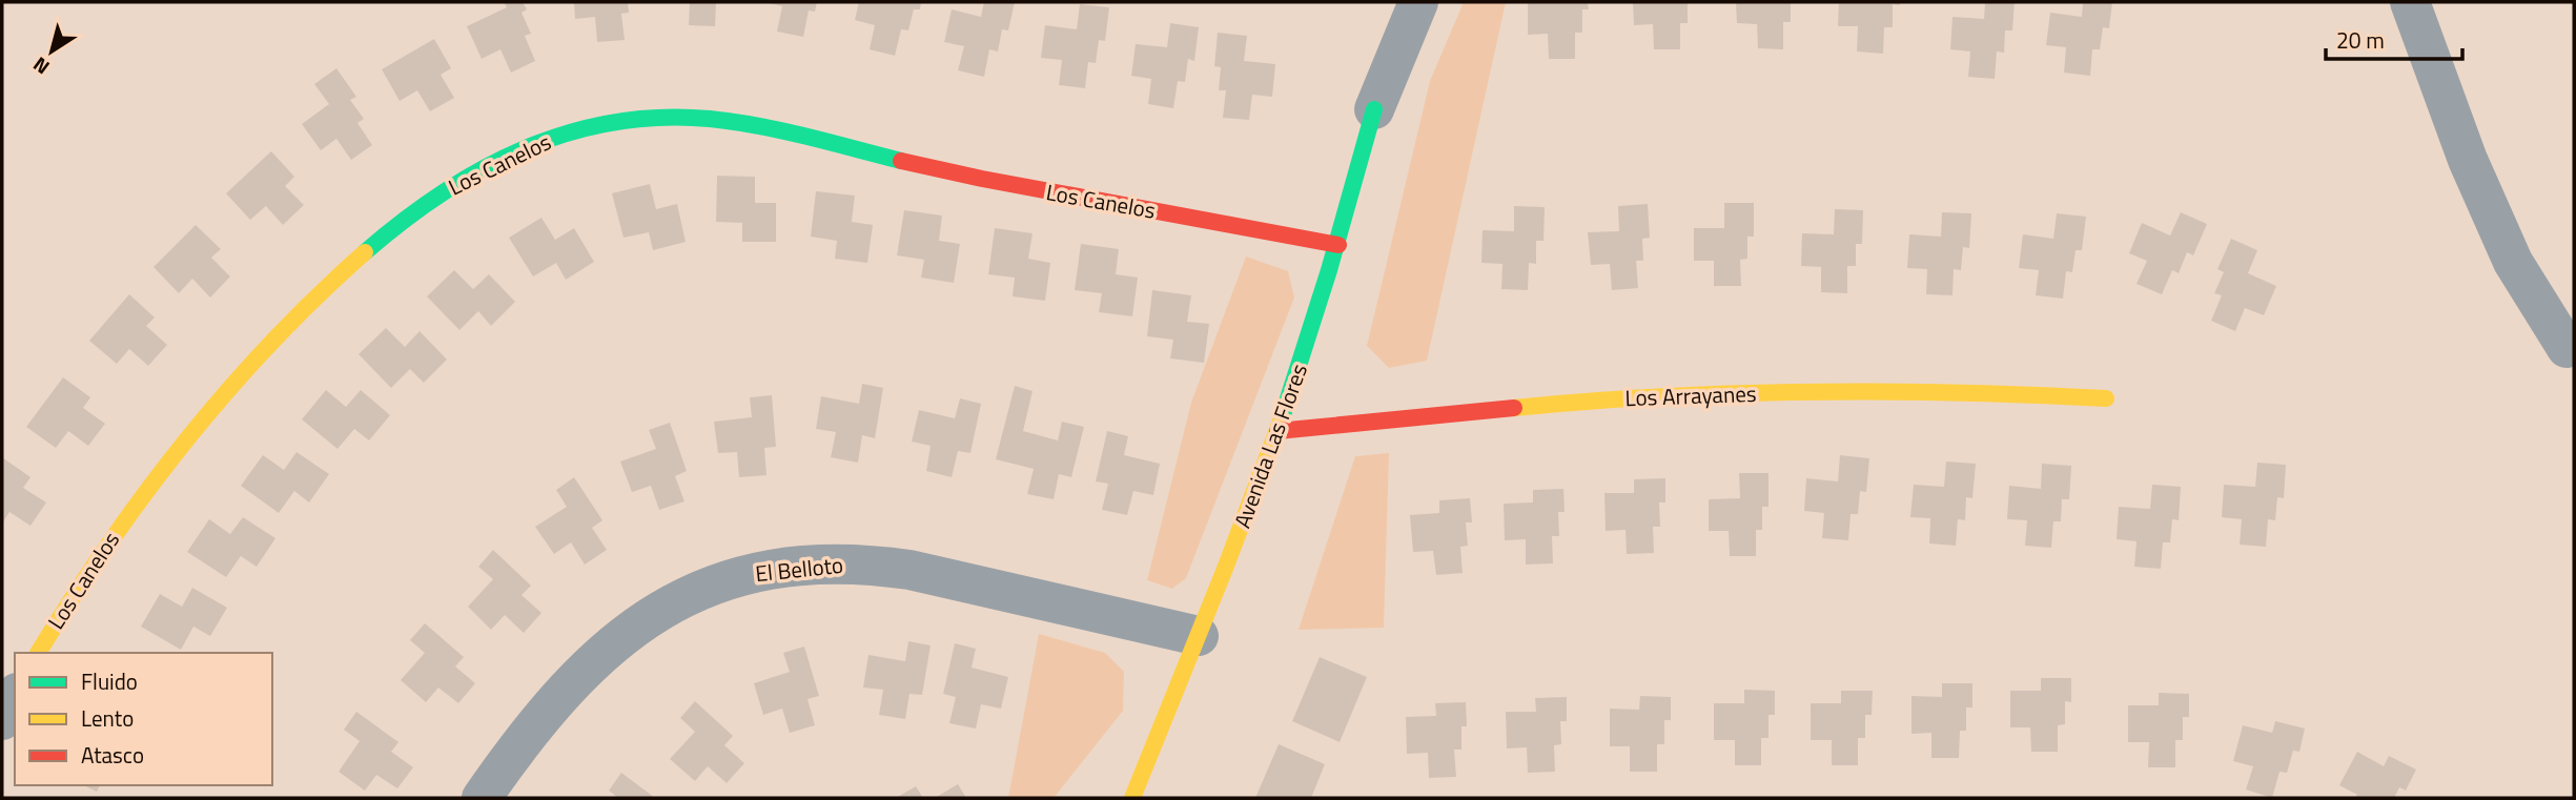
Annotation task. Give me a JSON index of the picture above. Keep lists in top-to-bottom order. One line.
{"streets":{"street":["Los Canelos","Los Arrayanes","Avenida Las Flores","El Belloto"]},"crossings":[["Los Canelos","Avenida Las Flores"],["Los Arrayanes","Avenida Las Flores"],["Avenida Las Flores","El Belloto"]],"legend":["Fluido","Lento","Atasco"],"scale_bar":"20 m","north":"bottom left"}
